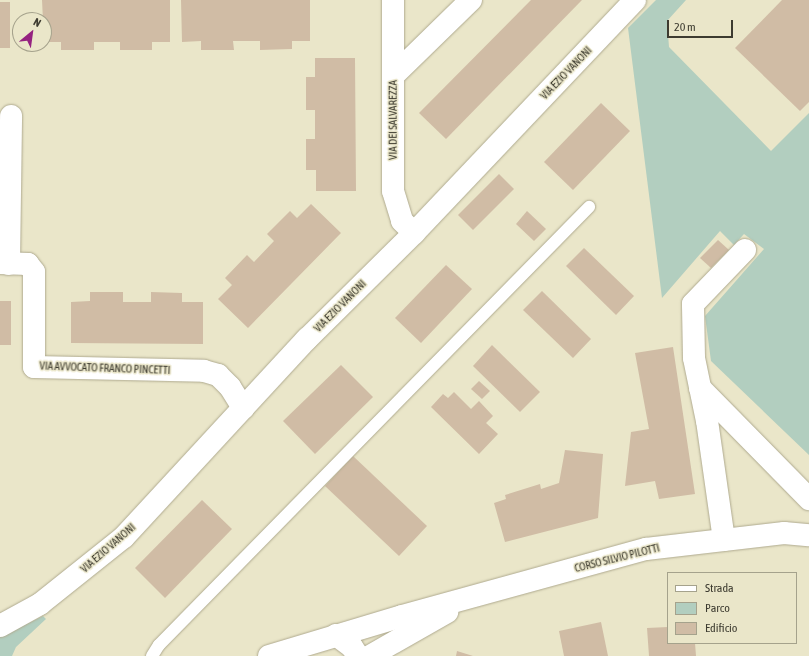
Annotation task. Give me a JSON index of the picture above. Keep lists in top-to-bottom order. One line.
{"streets":{"street":["VIA EZIO VANONI","VIA DEI SALVAREZZA","VIA AVVOCATO FRANCO PINCETTI","CORSO SILVIO PILOTTI"]},"crossings":[["VIA EZIO VANONI","VIA DEI SALVAREZZA"],["VIA EZIO VANONI","VIA AVVOCATO FRANCO PINCETTI"]],"legend":["Strada","Parco","Edificio"],"scale_bar":"20 m","north":"top right"}
